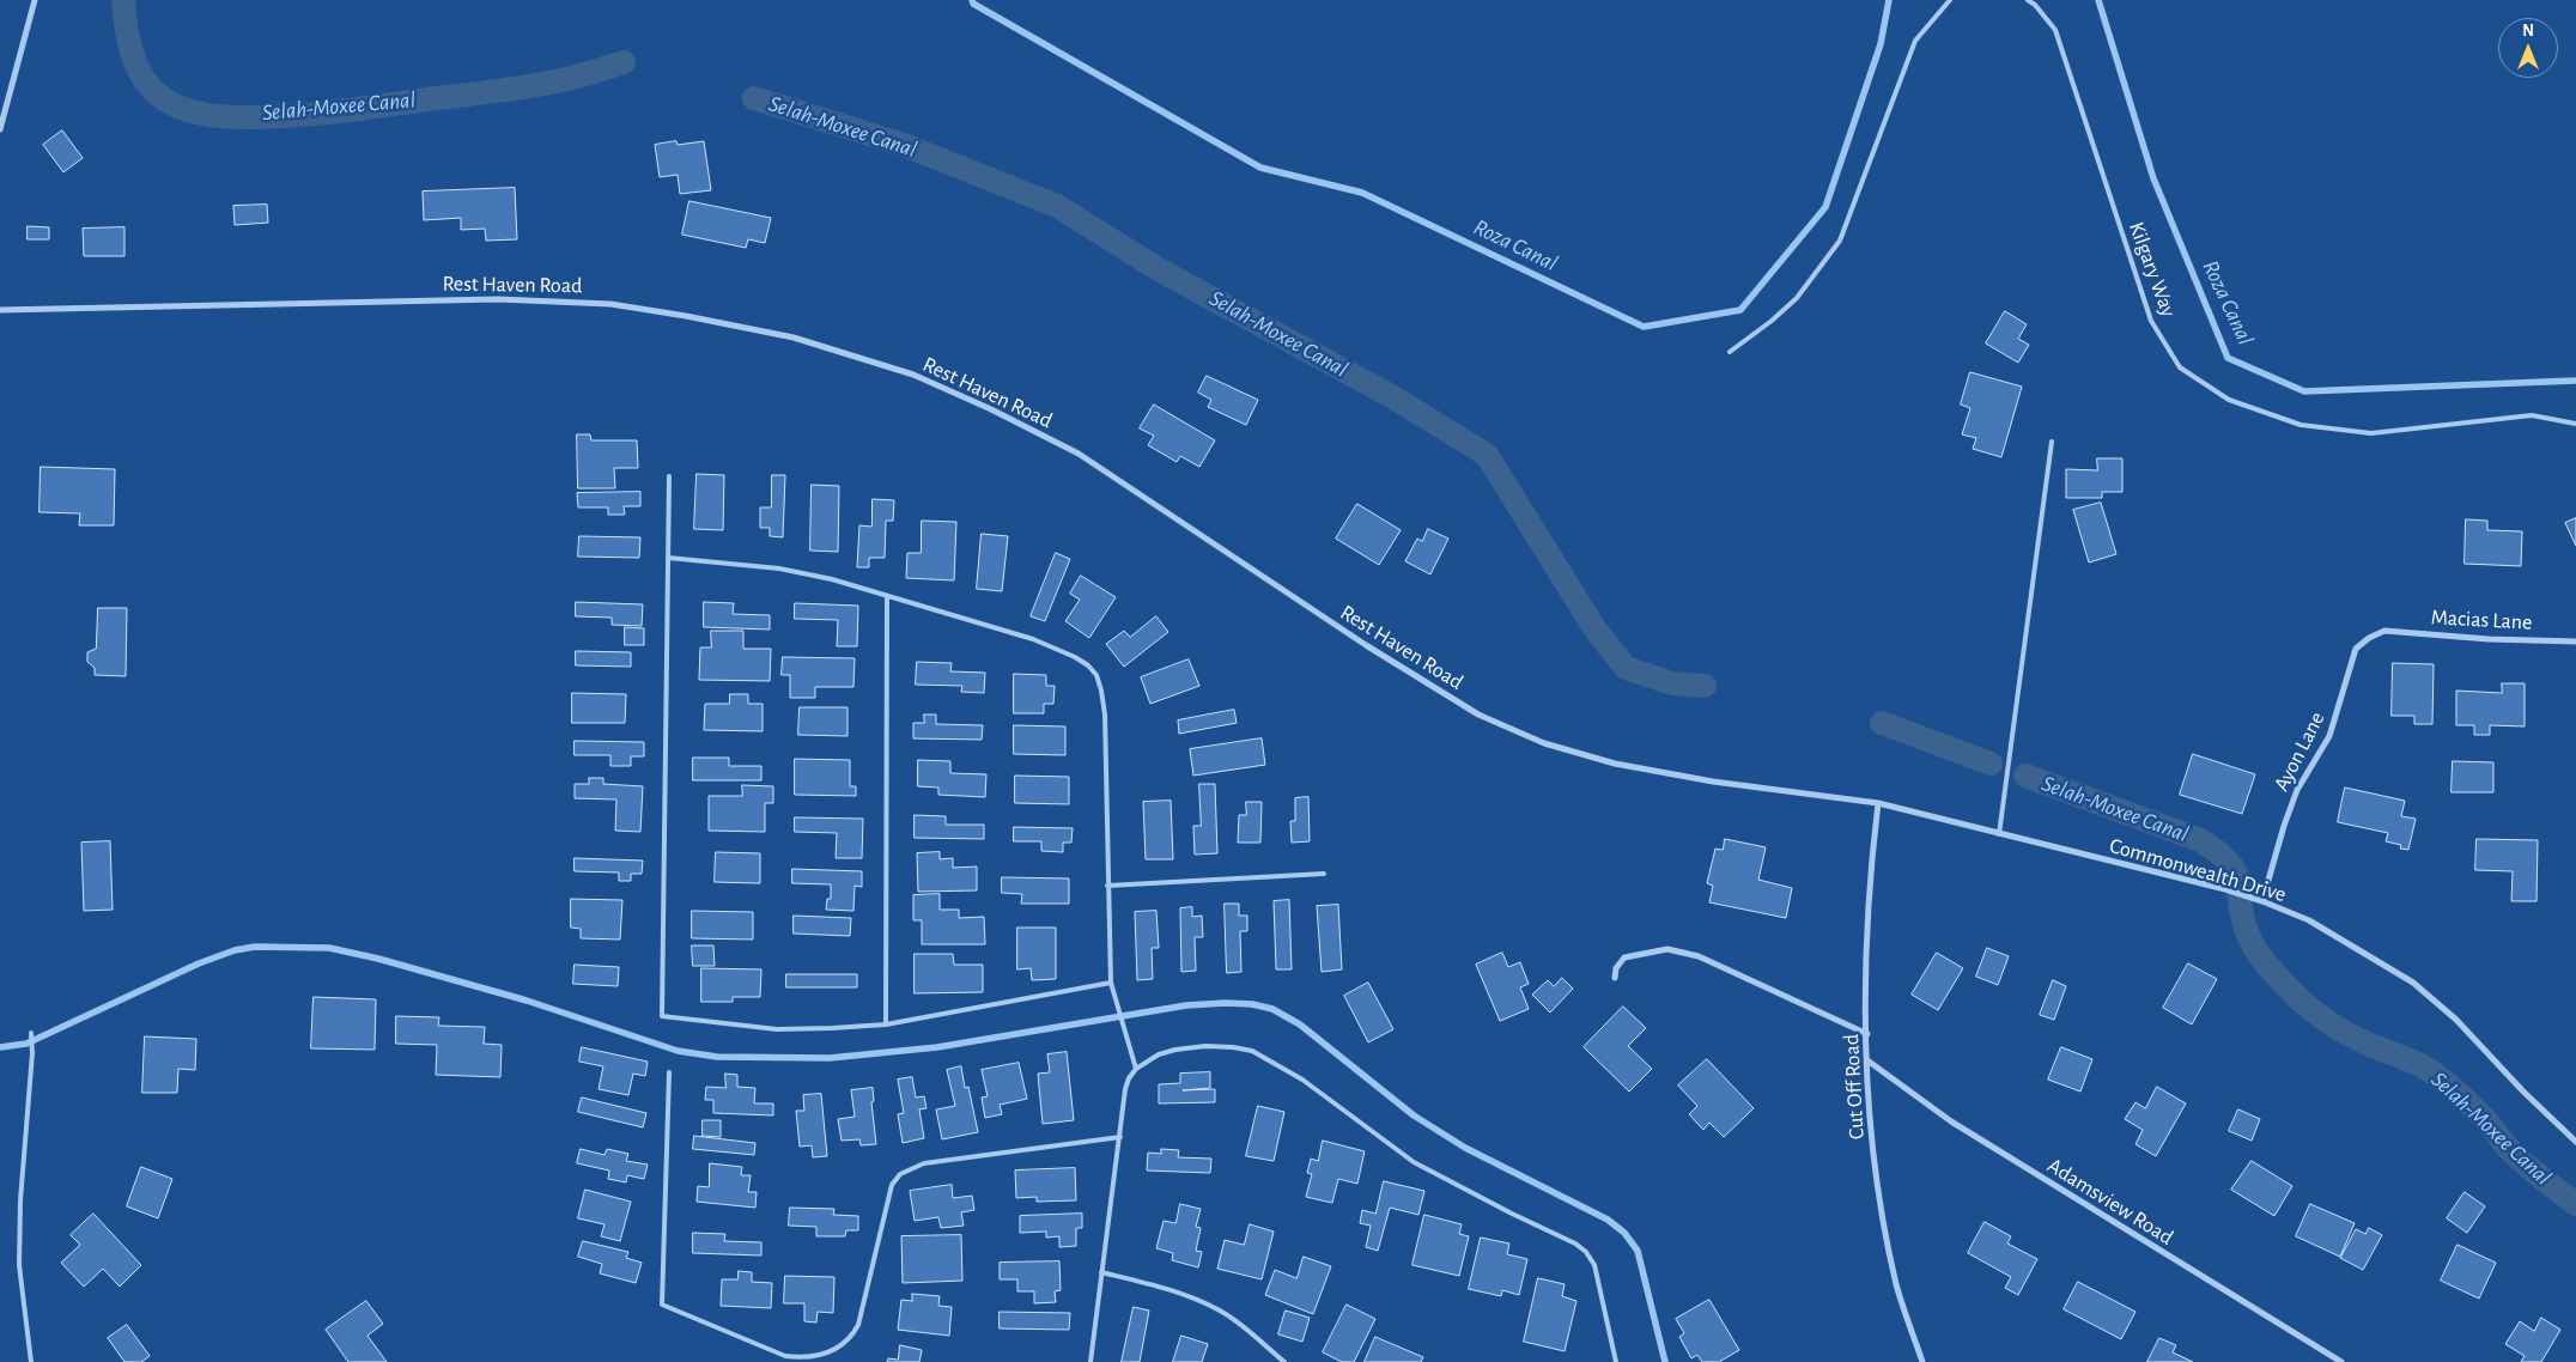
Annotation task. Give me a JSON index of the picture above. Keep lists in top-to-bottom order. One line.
{"streets":{"street":["Rest Haven Road","Macias Lane","Ayon Lane","Commonwealth Drive","Cut Off Road","Adamsview Road"],"lane":["Kilgary Way"]},"crossings":[["Rest Haven Road","Commonwealth Drive"],["Rest Haven Road","Cut Off Road"],["Macias Lane","Ayon Lane"],["Ayon Lane","Commonwealth Drive"],["Commonwealth Drive","Cut Off Road"],["Cut Off Road","Adamsview Road"]],"water":["Selah-Moxee Canal","Roza Canal"],"north":"top"}
